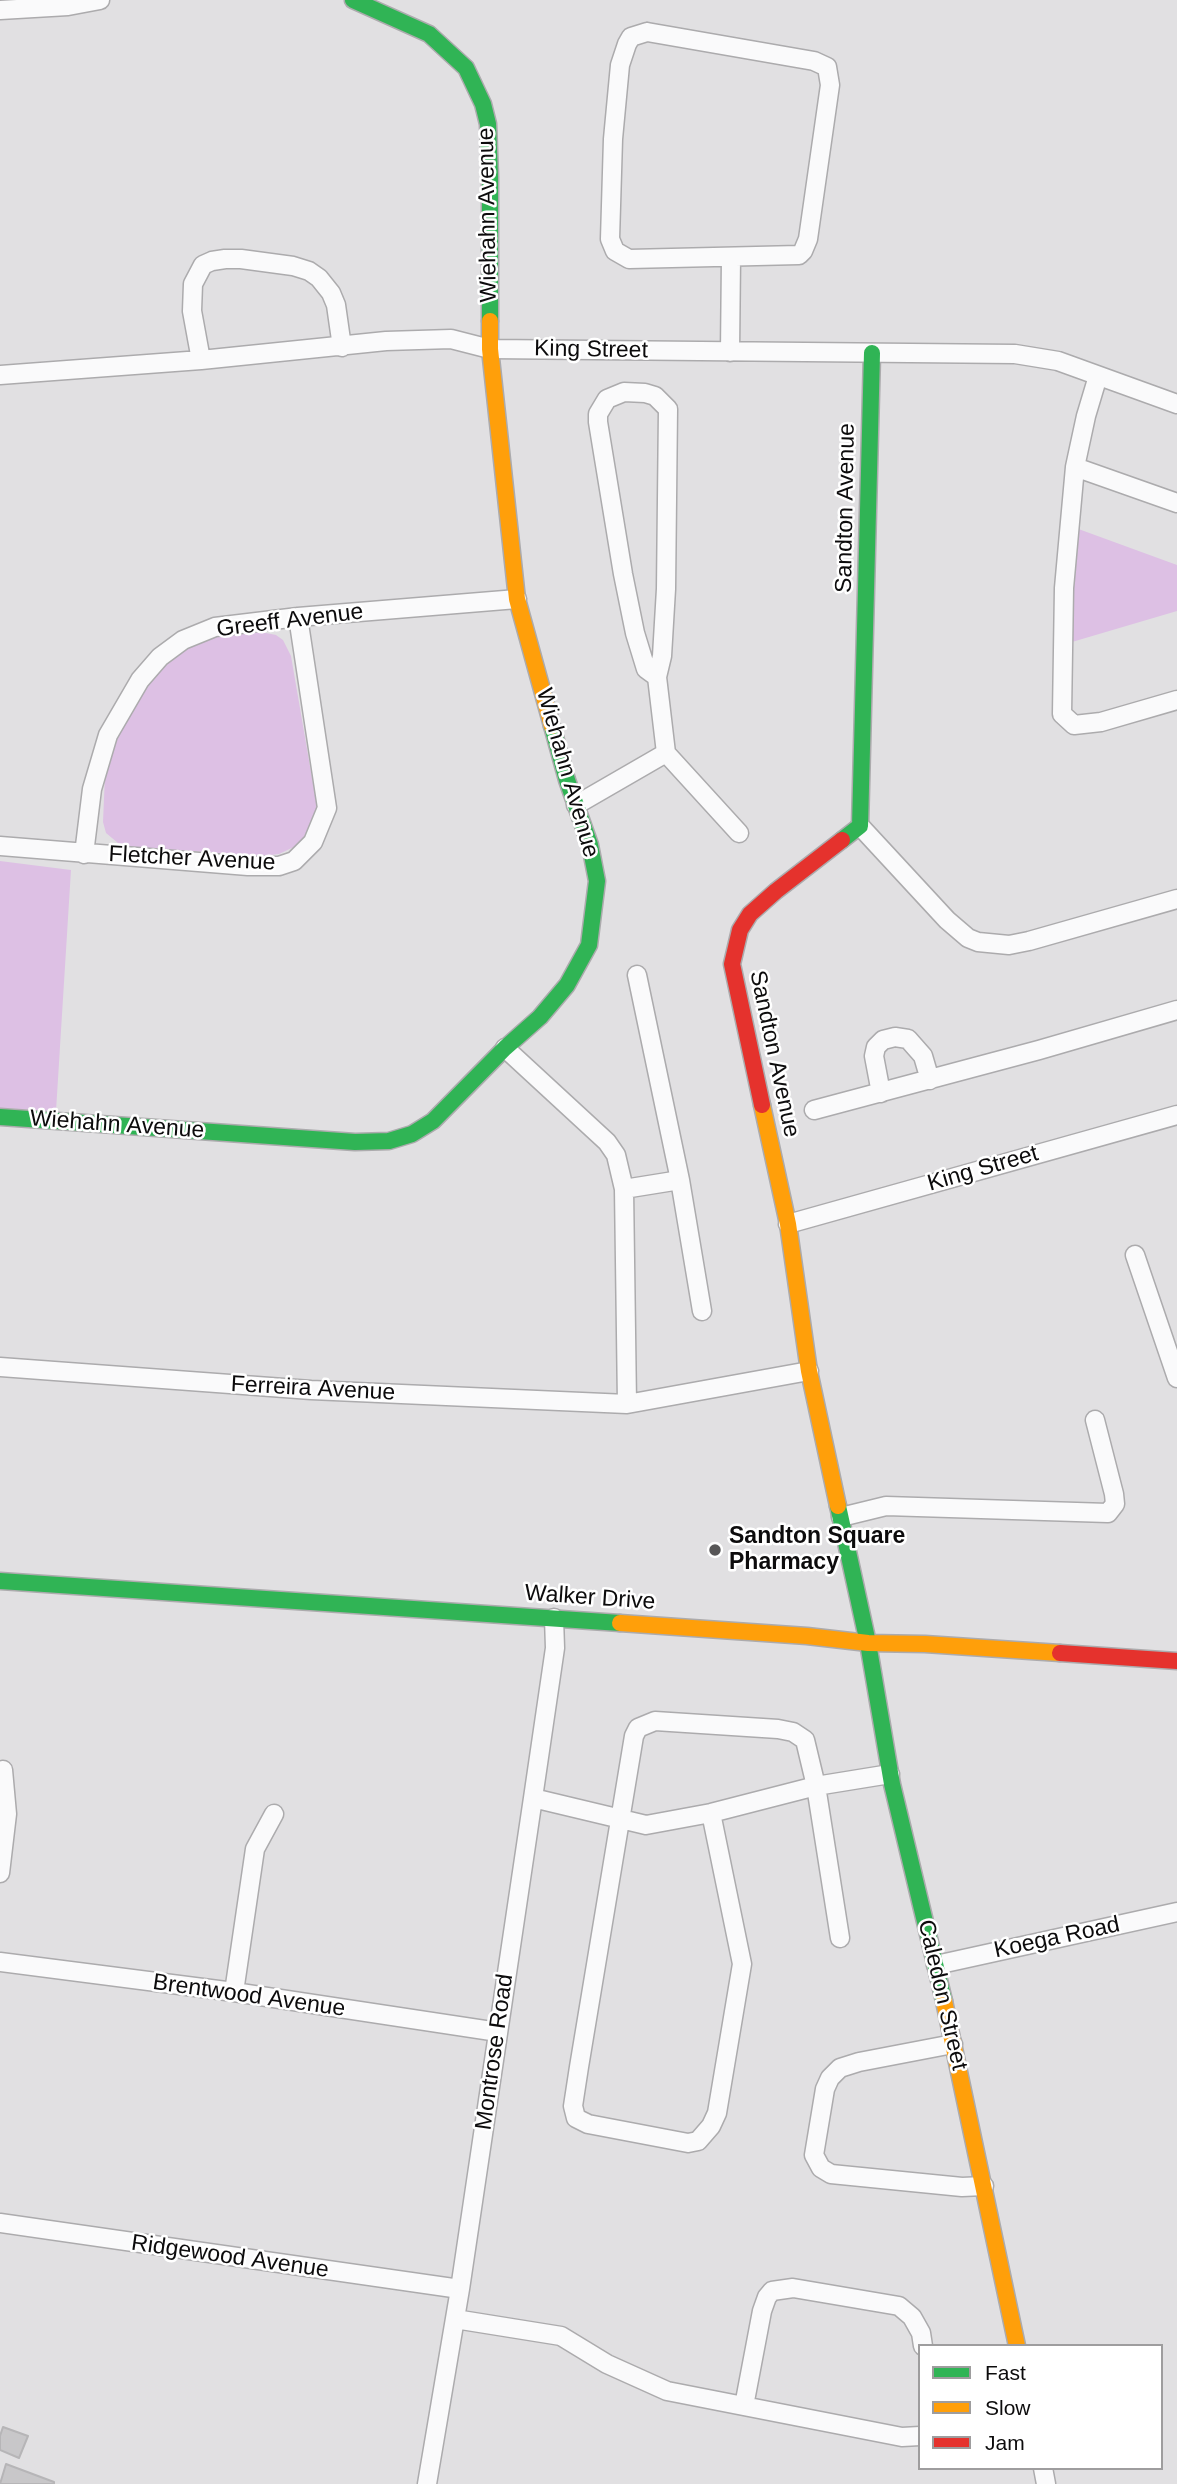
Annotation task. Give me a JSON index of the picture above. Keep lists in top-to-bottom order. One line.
{"streets":{"street":["Wiehahn Avenue","King Street","Sandton Avenue","Greeff Avenue","Fletcher Avenue","Ferreira Avenue","Walker Drive","Koega Road","Caledon Street","Brentwood Avenue","Montrose Road","Ridgewood Avenue"]},"crossings":[["Wiehahn Avenue","King Street"],["Wiehahn Avenue","Greeff Avenue"],["King Street","Sandton Avenue"],["Sandton Avenue","Ferreira Avenue"],["Sandton Avenue","Walker Drive"],["Sandton Avenue","Caledon Street"],["Greeff Avenue","Fletcher Avenue"],["Walker Drive","Caledon Street"],["Walker Drive","Montrose Road"],["Koega Road","Caledon Street"],["Brentwood Avenue","Montrose Road"],["Montrose Road","Ridgewood Avenue"]],"places":["Sandton Square Pharmacy"],"legend":["Fast","Slow","Jam"]}
